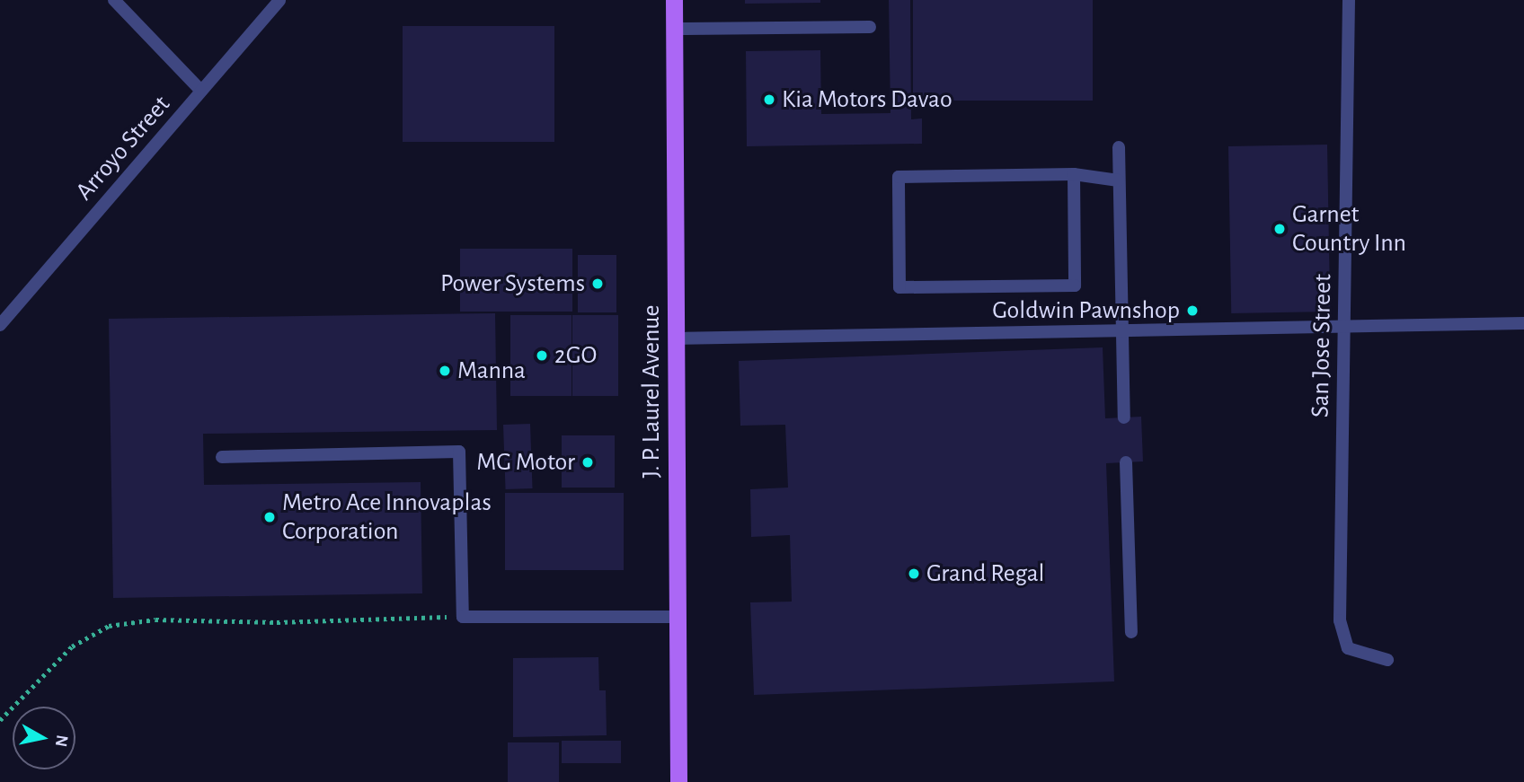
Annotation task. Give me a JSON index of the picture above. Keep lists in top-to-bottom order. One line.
{"streets":{"main road":["J. P. Laurel Avenue"],"street":["Arroyo Street","San Jose Street"]},"places":["Kia Motors Davao","Garnet Country Inn","Power Systems","Goldwin Pawnshop","2GO","Manna","MG Motor","Metro Ace Innovaplas Corporation","Grand Regal"],"north":"right"}
